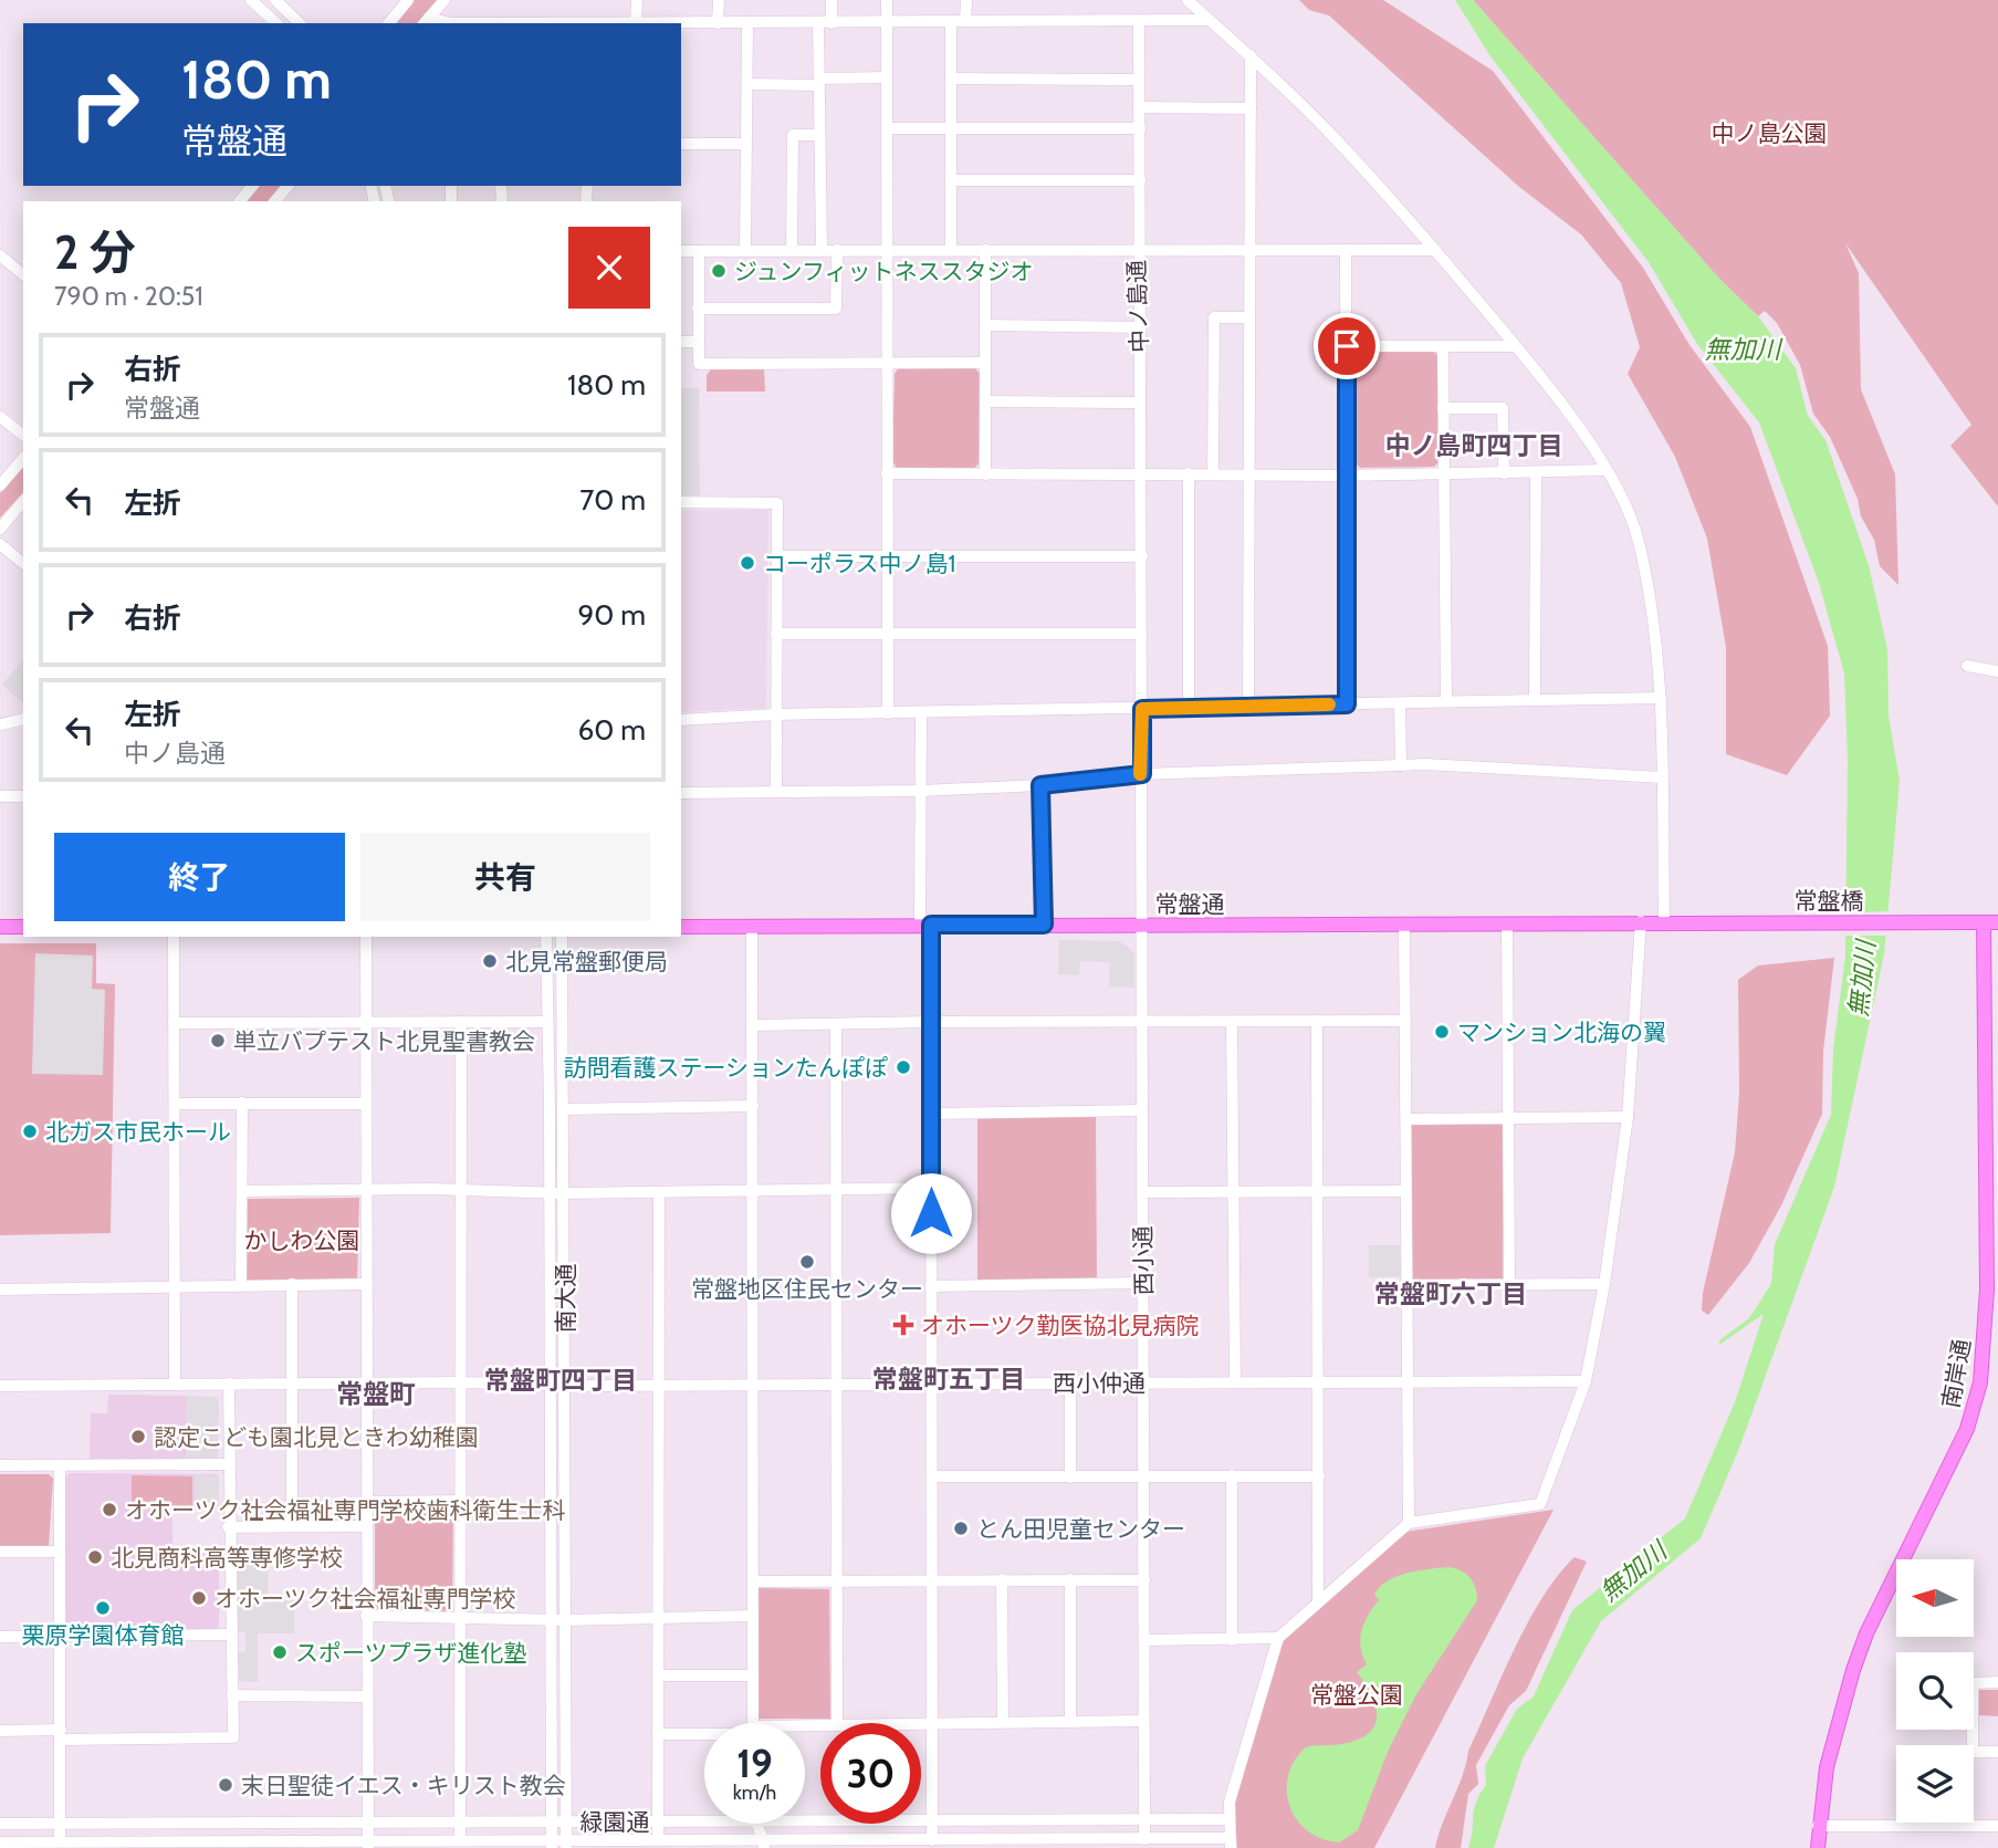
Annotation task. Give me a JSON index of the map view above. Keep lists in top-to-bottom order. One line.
{"streets":{"main road":["常盤橋","常盤通","南岸通"],"street":["中ノ島通","西小通","南大通","西小仲通","緑園通"]},"crossings":[["中ノ島通","西小通"],["常盤橋","常盤通"],["常盤橋","南岸通"],["常盤通","西小通"],["西小通","西小仲通"],["西小通","緑園通"],["南大通","西小仲通"],["南大通","緑園通"]],"districts":["中ノ島町四丁目","常盤町六丁目","常盤町五丁目","常盤町四丁目","常盤町"],"water":["無加川"],"parks":["中ノ島公園","かしわ公園","常盤公園"],"places":{"other":["ジュンフィットネススタジオ","コーポラス中ノ島1","北見常盤郵便局","マンション北海の翼","単立バプテスト北見聖書教会","訪問看護ステーションたんぽぽ","北ガス市民ホール","常盤地区住民センター","認定こども園北見ときわ幼稚園","オホーツク社会福祉専門学校歯科衛生士科","とん田児童センター","北見商科高等専修学校","オホーツク社会福祉専門学校","栗原学園体育館","スポーツプラザ進化塾","末日聖徒イエス・キリスト教会"],"health":["オホーツク勤医協北見病院"]},"north":"left","page":{"turn":["180 m","常盤通"],"heading":["2 分","790 m · 20:51"],"list":[{"name":"右折","note":"常盤通","value":"180 m"},{"name":"左折","value":"70 m"},{"name":"右折","value":"90 m"},{"name":"左折","note":"中ノ島通","value":"60 m"}],"buttons":["終了","共有"],"speed":"19 km/h","limit":"30"}}
